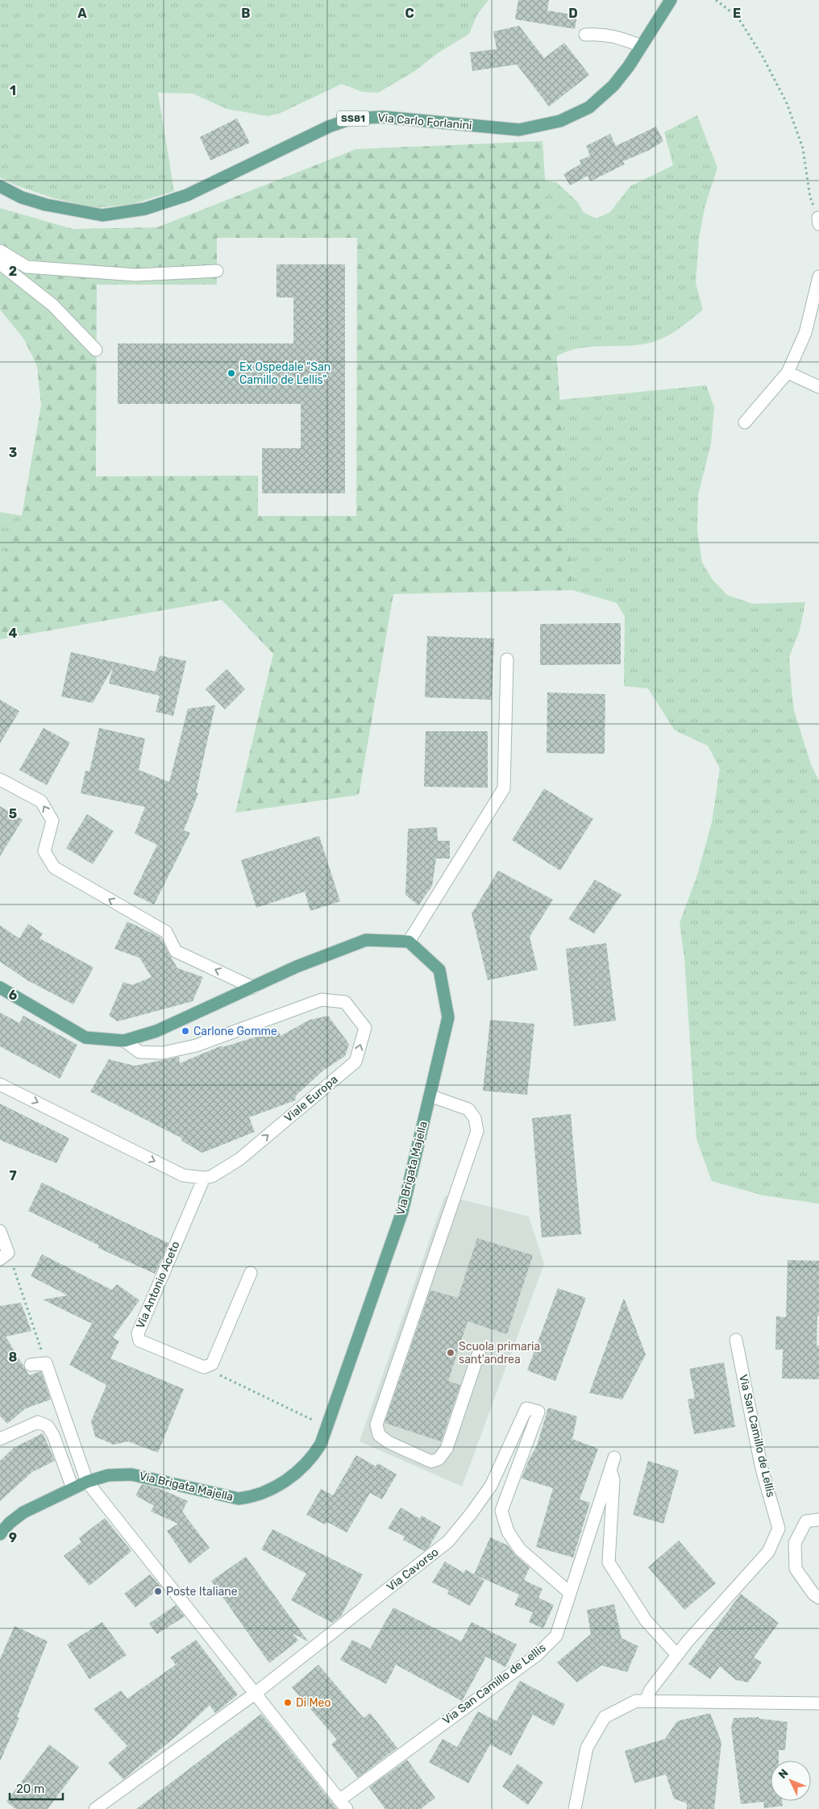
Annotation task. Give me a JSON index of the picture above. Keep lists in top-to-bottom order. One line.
{"streets":{"main road":["SS81","Via Carlo Forlanini","Via Brigata Majella"],"street":["Viale Europa","Via Antonio Aceto","Via San Camillo de Lellis","Via Cavorso"]},"crossings":[["Viale Europa","Via Antonio Aceto"],["Via Brigata Majella","Via San Camillo de Lellis"],["Via San Camillo de Lellis","Via Cavorso"]],"places":["Ex Ospedale \"San Camillo de Lellis\"","Carlone Gomme","Scuola primaria sant'andrea","Poste Italiane","Di Meo"],"scale_bar":"20 m","north":"top left","grid":{"columns":["A","B","C","D","E"],"rows":["1","2","3","4","5","6","7","8","9"]}}
